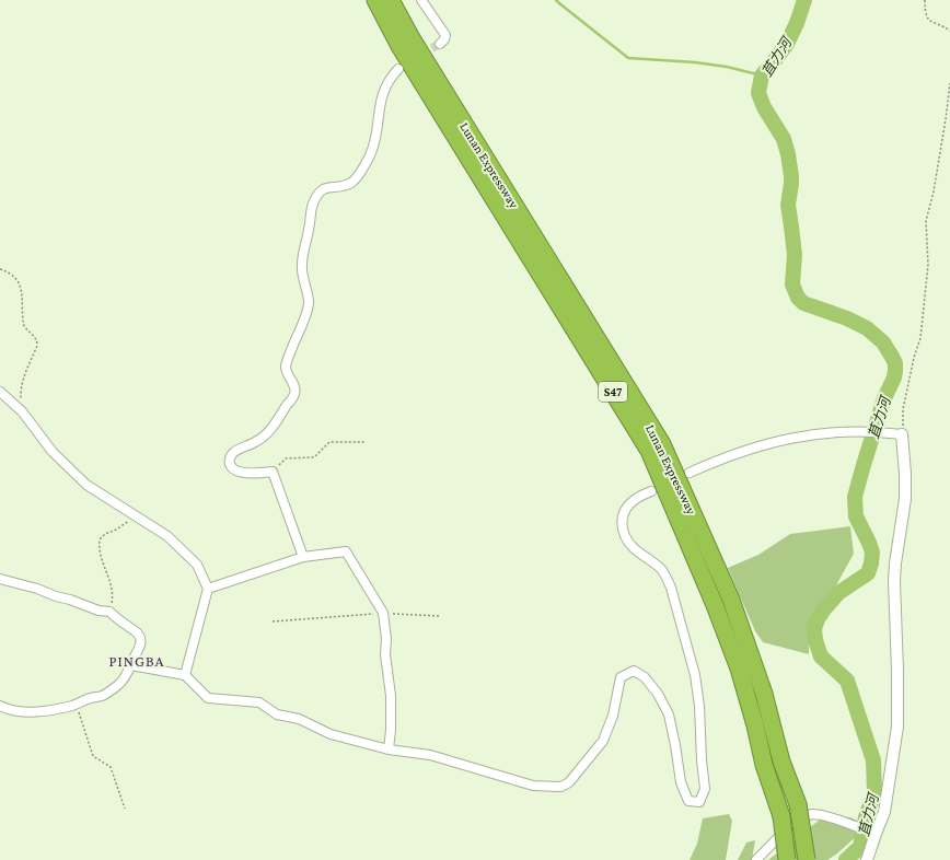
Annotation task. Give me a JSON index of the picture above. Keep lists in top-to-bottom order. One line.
{"streets":{"highway":["Lunan Expressway","S47"]},"districts":["PINGBA"],"water":["苴力河"]}
